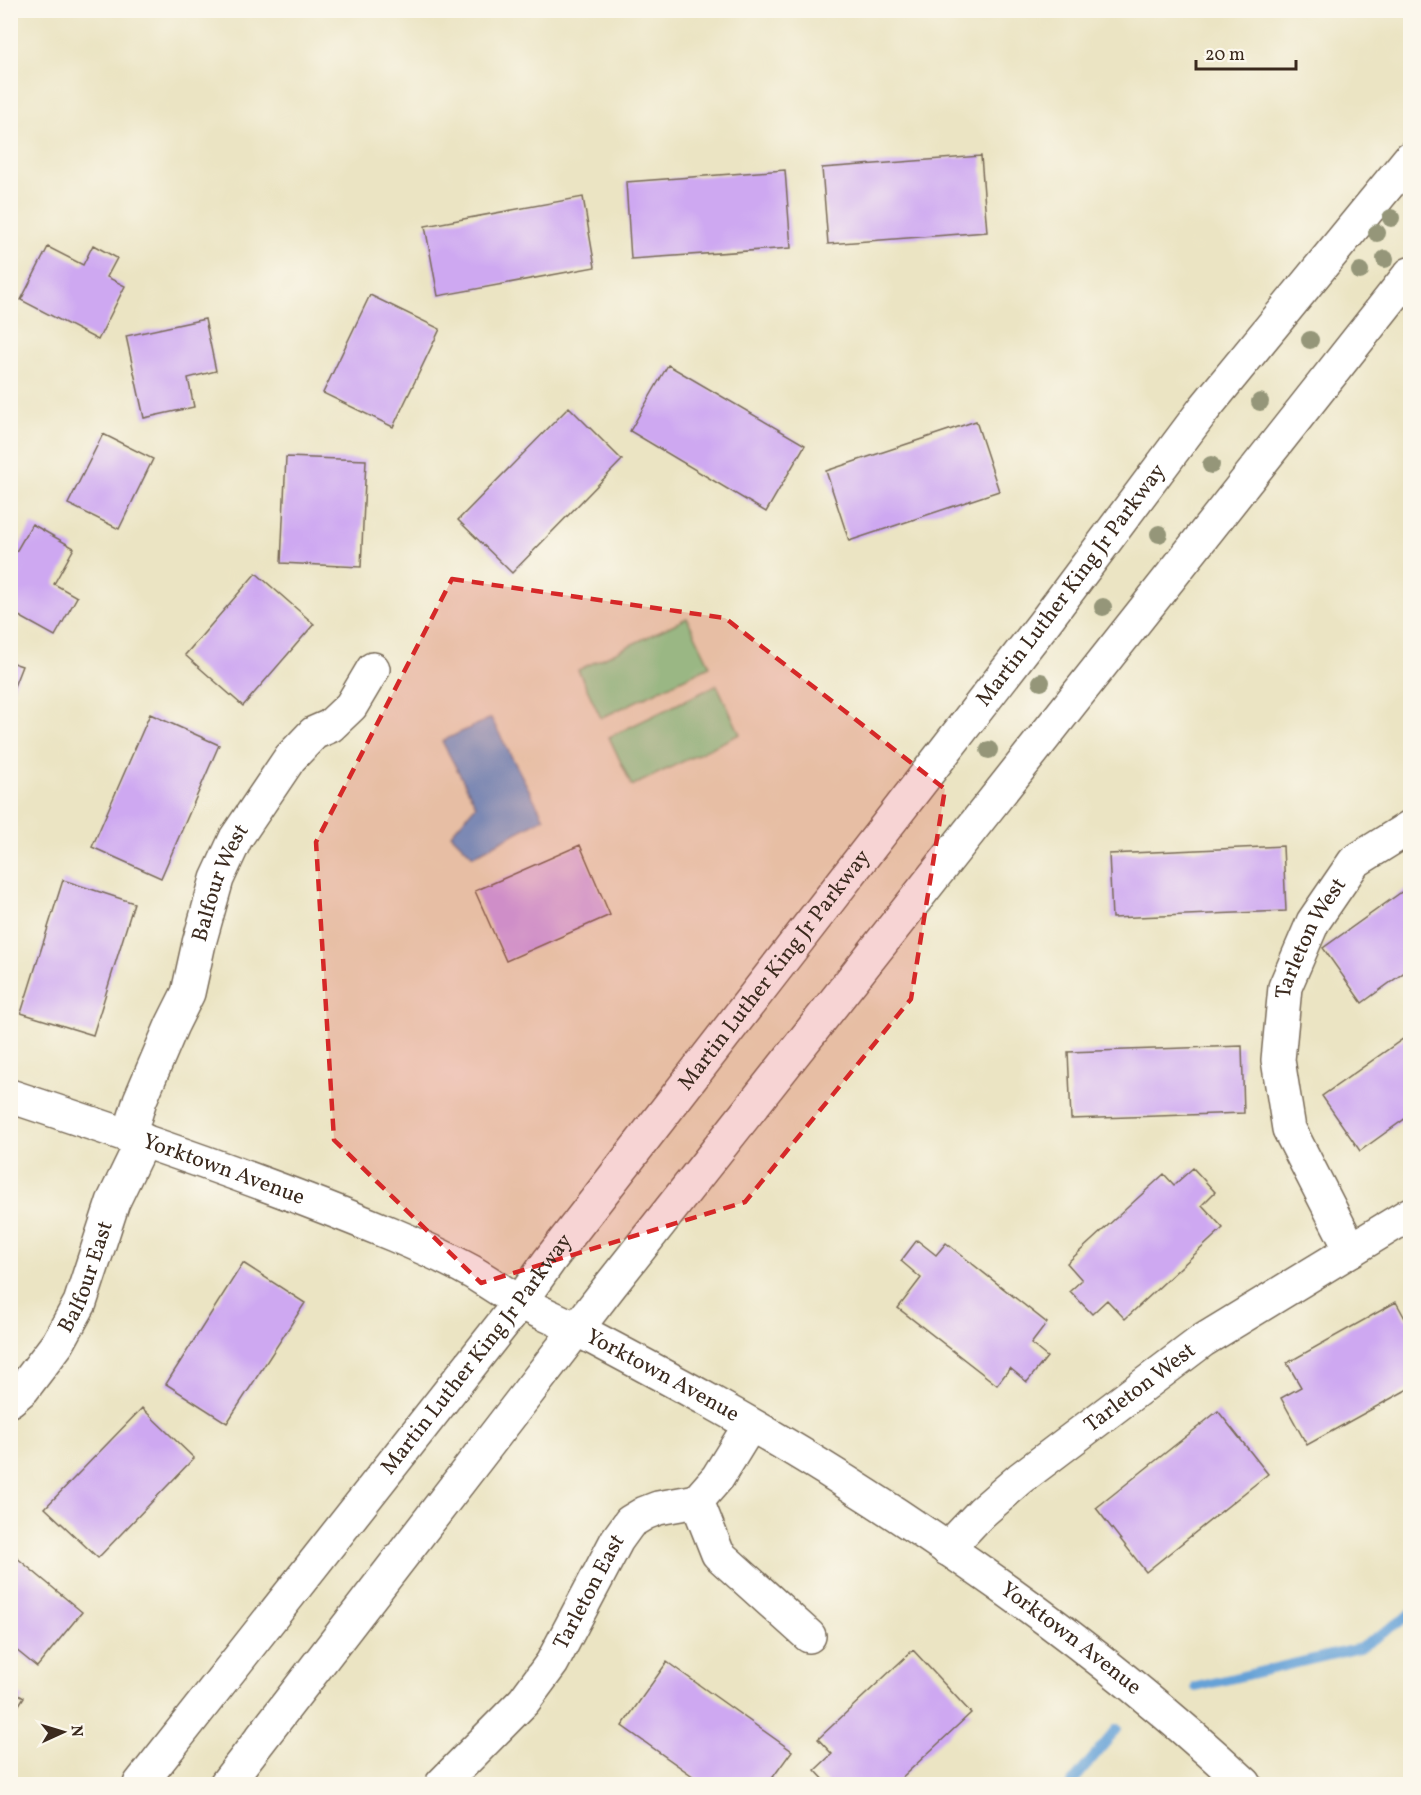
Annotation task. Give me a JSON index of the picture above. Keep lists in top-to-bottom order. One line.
{"streets":{"main road":["Martin Luther King Jr Parkway","Balfour West","Tarleton West","Yorktown Avenue","Balfour East","Tarleton East"]},"crossings":[["Martin Luther King Jr Parkway","Yorktown Avenue"],["Balfour West","Yorktown Avenue"],["Balfour West","Balfour East"],["Tarleton West","Yorktown Avenue"],["Yorktown Avenue","Balfour East"]],"scale_bar":"20 m","north":"right"}
